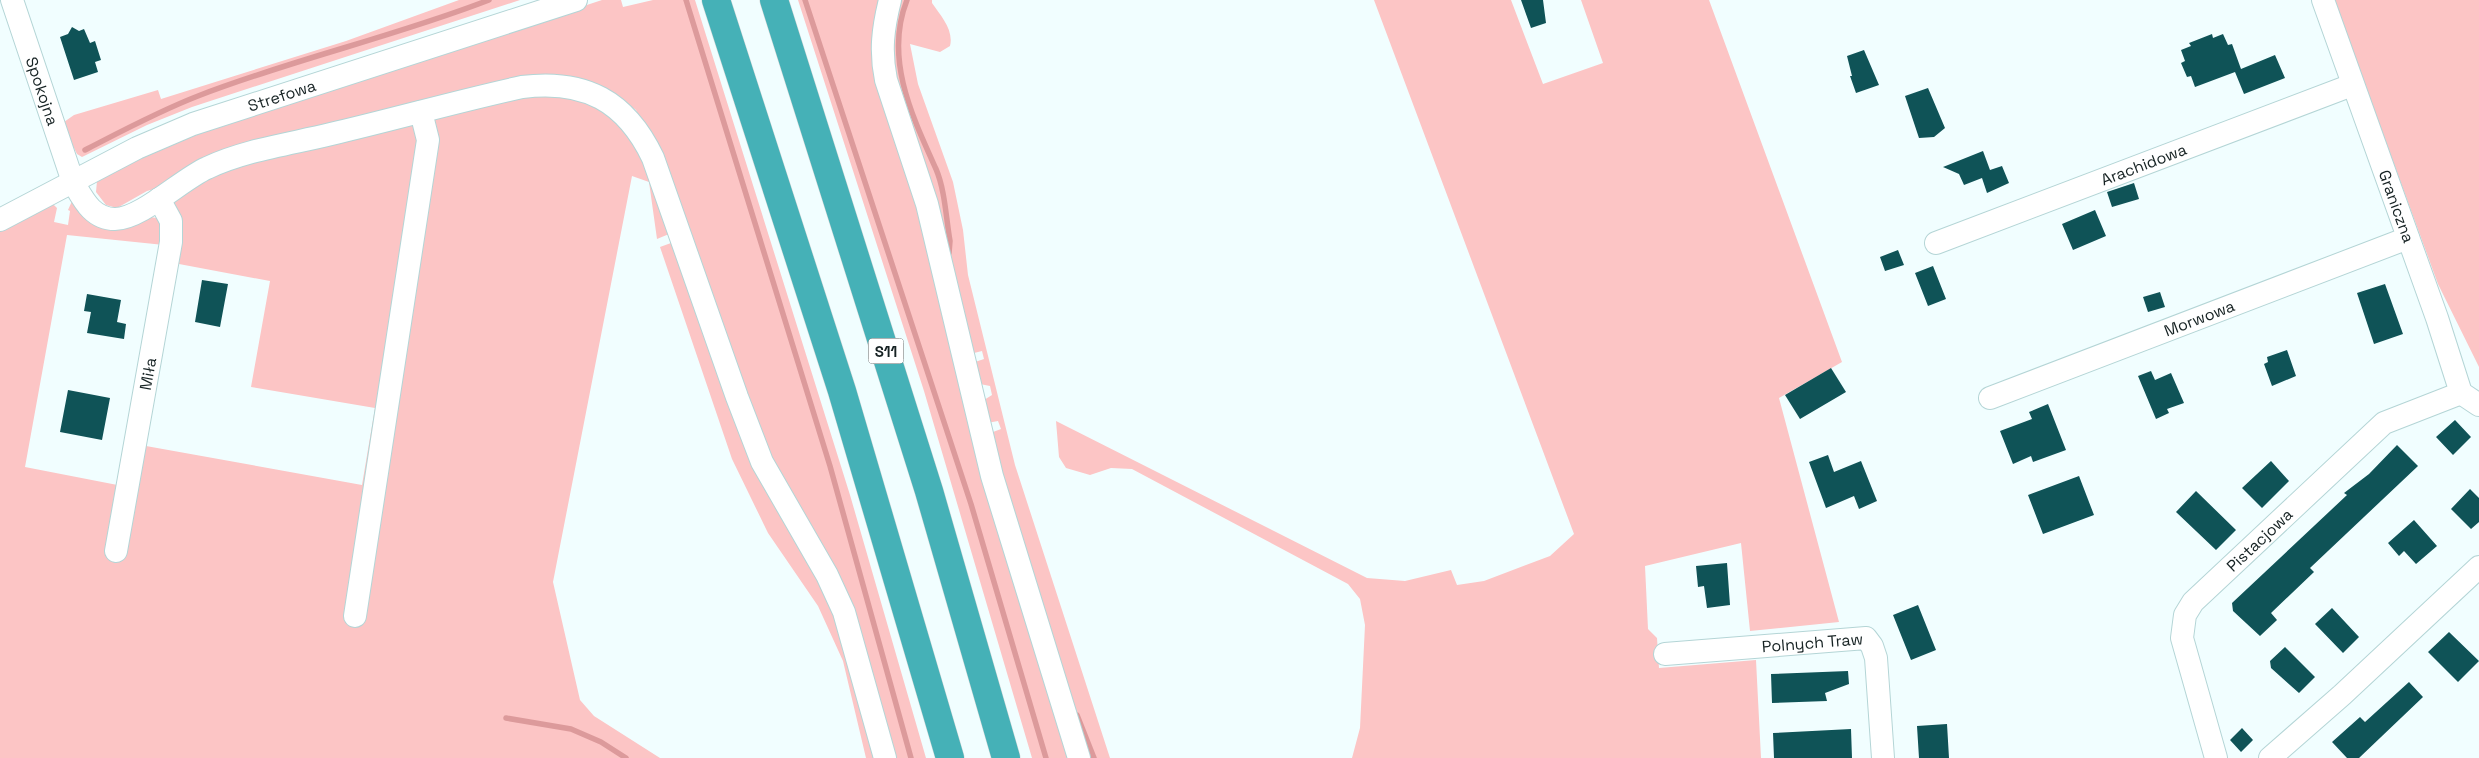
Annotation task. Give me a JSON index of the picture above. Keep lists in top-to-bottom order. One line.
{"streets":{"highway":["S11"],"street":["Spokojna","Strefowa","Arachidowa","Graniczna","Morwowa","Miła","Pistacjowa","Polnych Traw"]},"crossings":[["Spokojna","Strefowa"],["Spokojna","Miła"],["Arachidowa","Graniczna"],["Graniczna","Morwowa"],["Graniczna","Pistacjowa"]]}
